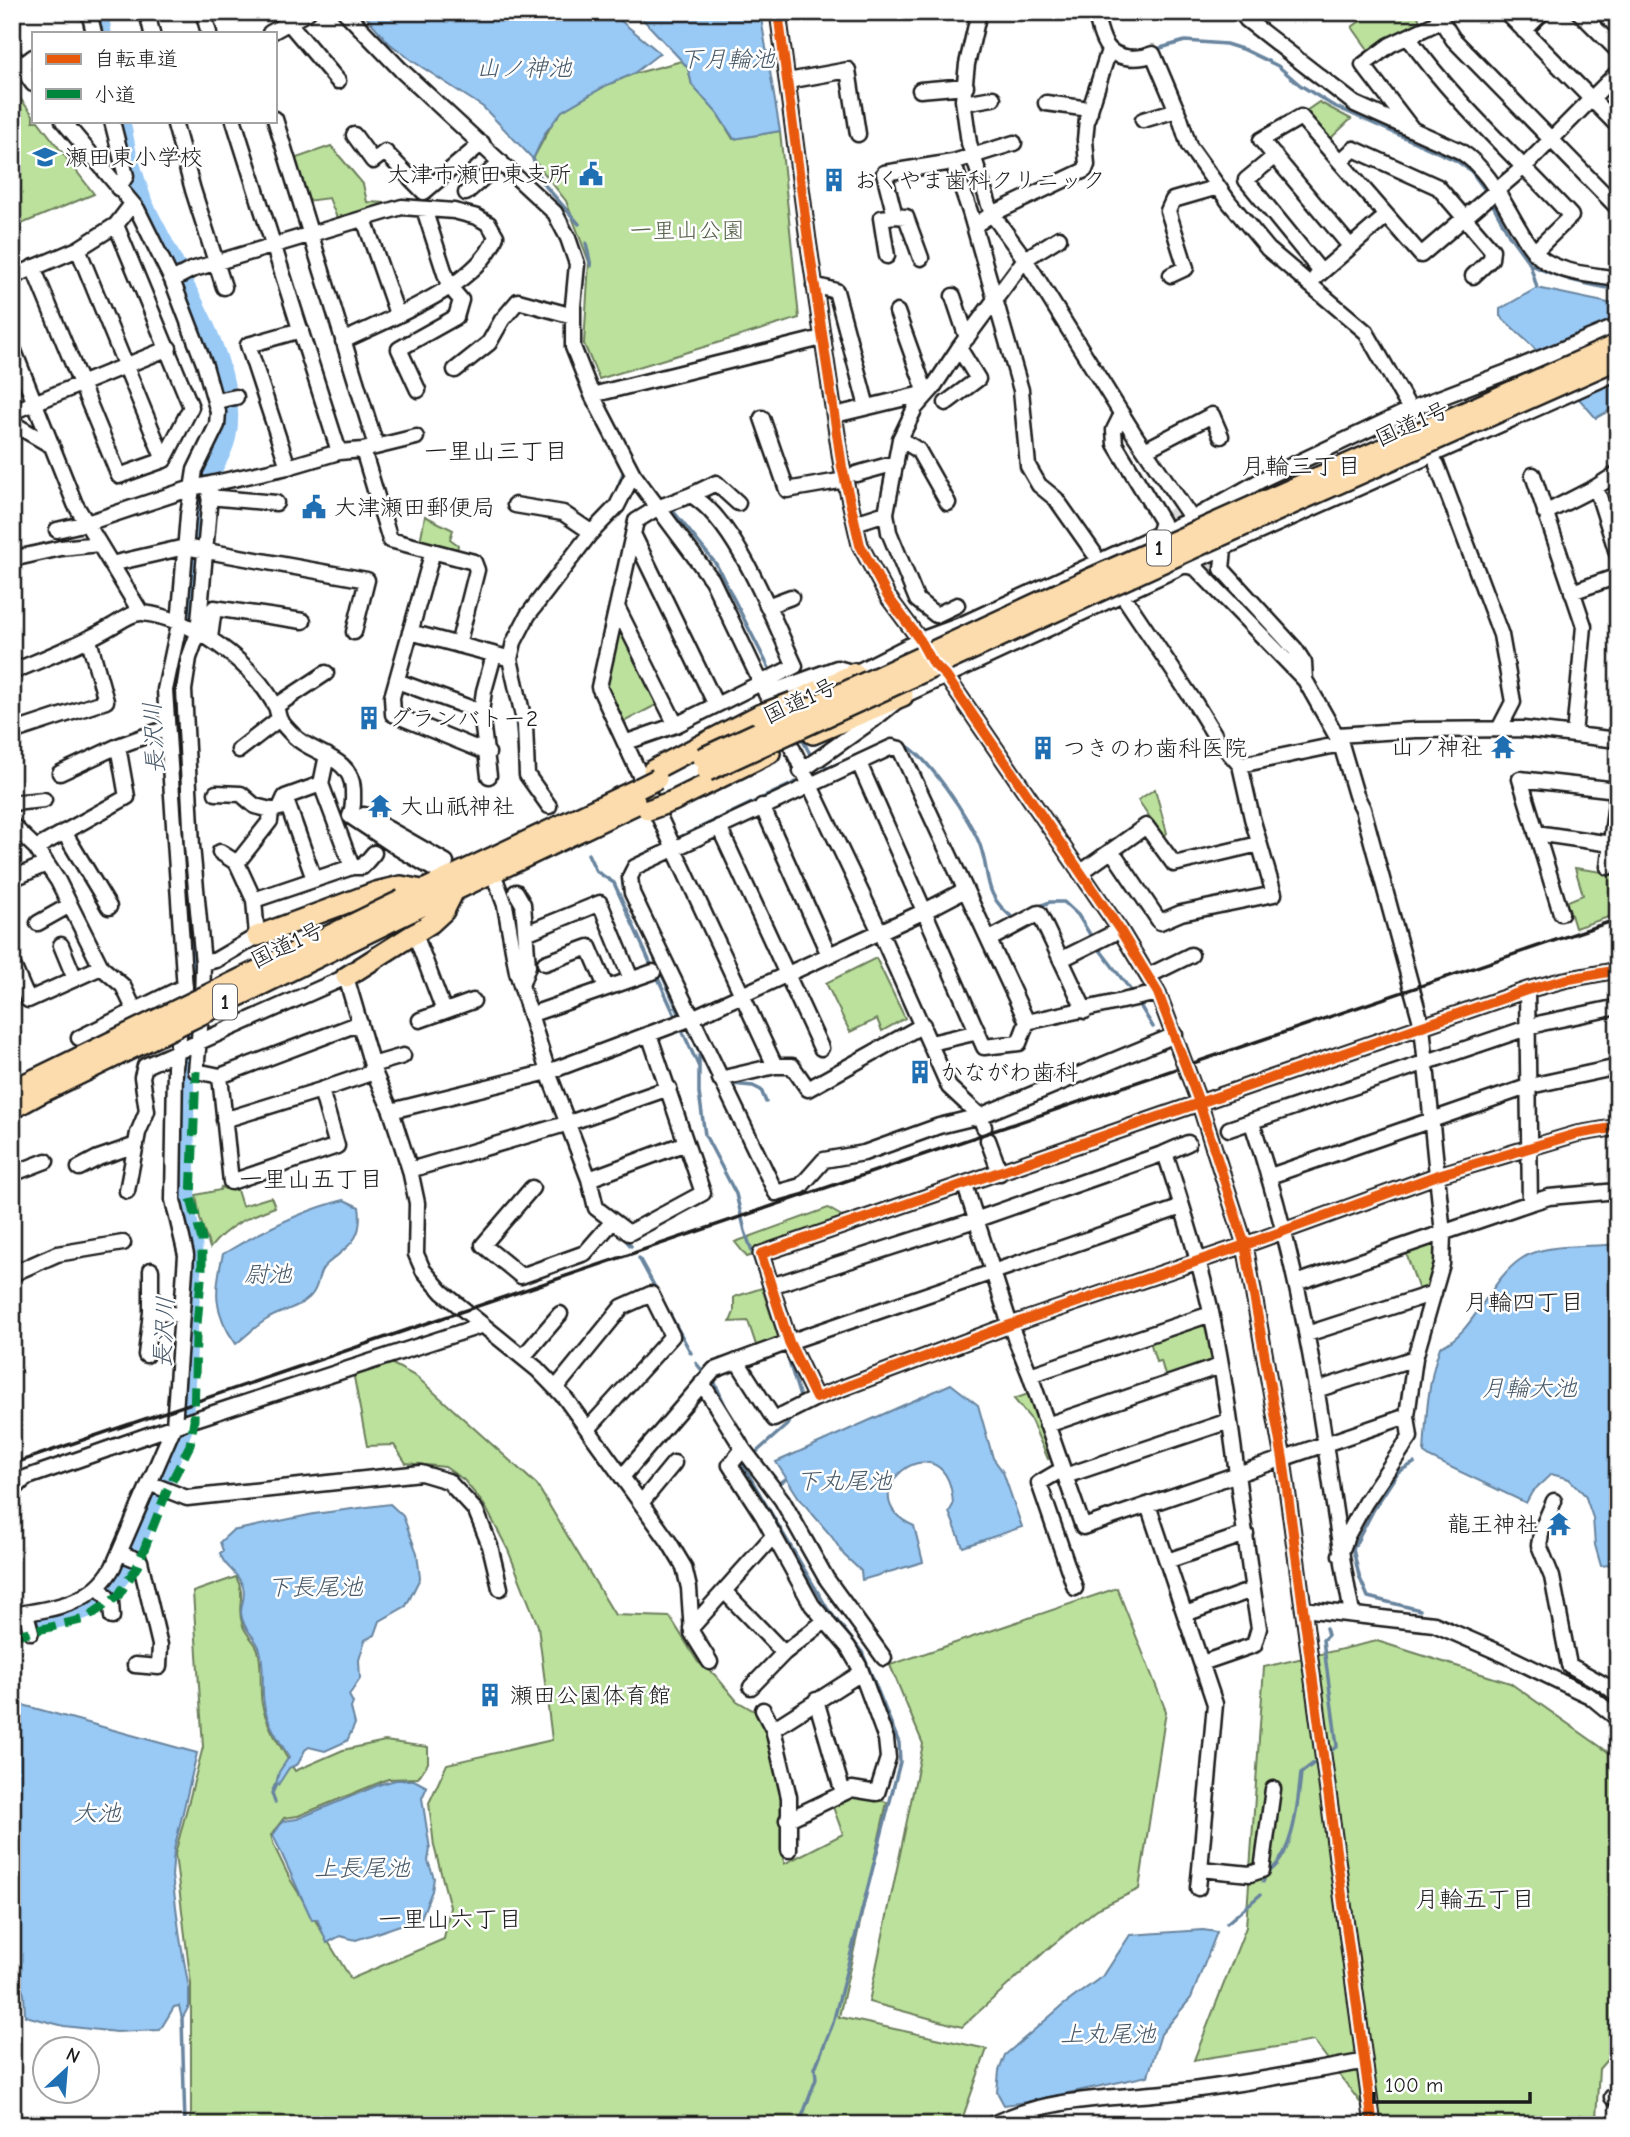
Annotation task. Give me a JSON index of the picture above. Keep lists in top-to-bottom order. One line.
{"streets":{"highway":["国道1号","1"]},"districts":["一里山三丁目","月輪三丁目","一里山五丁目","月輪四丁目","月輪五丁目","一里山六丁目"],"water":["下月輪池","山ノ神池","長沢川","尉池","月輪大池","下丸尾池","下長尾池","大池","上長尾池","上丸尾池"],"parks":["一里山公園"],"places":{"school or university":["瀬田東小学校"],"public building":["大津市瀬田東支所","大津瀬田郵便局"],"building":["おくやま歯科クリニック","グランバトー2","つきのわ歯科医院","かながわ歯科","瀬田公園体育館"],"temple":["山ノ神社","大山祇神社","龍王神社"]},"legend":["自転車道","小道"],"scale_bar":"100 m","north":"top right"}
